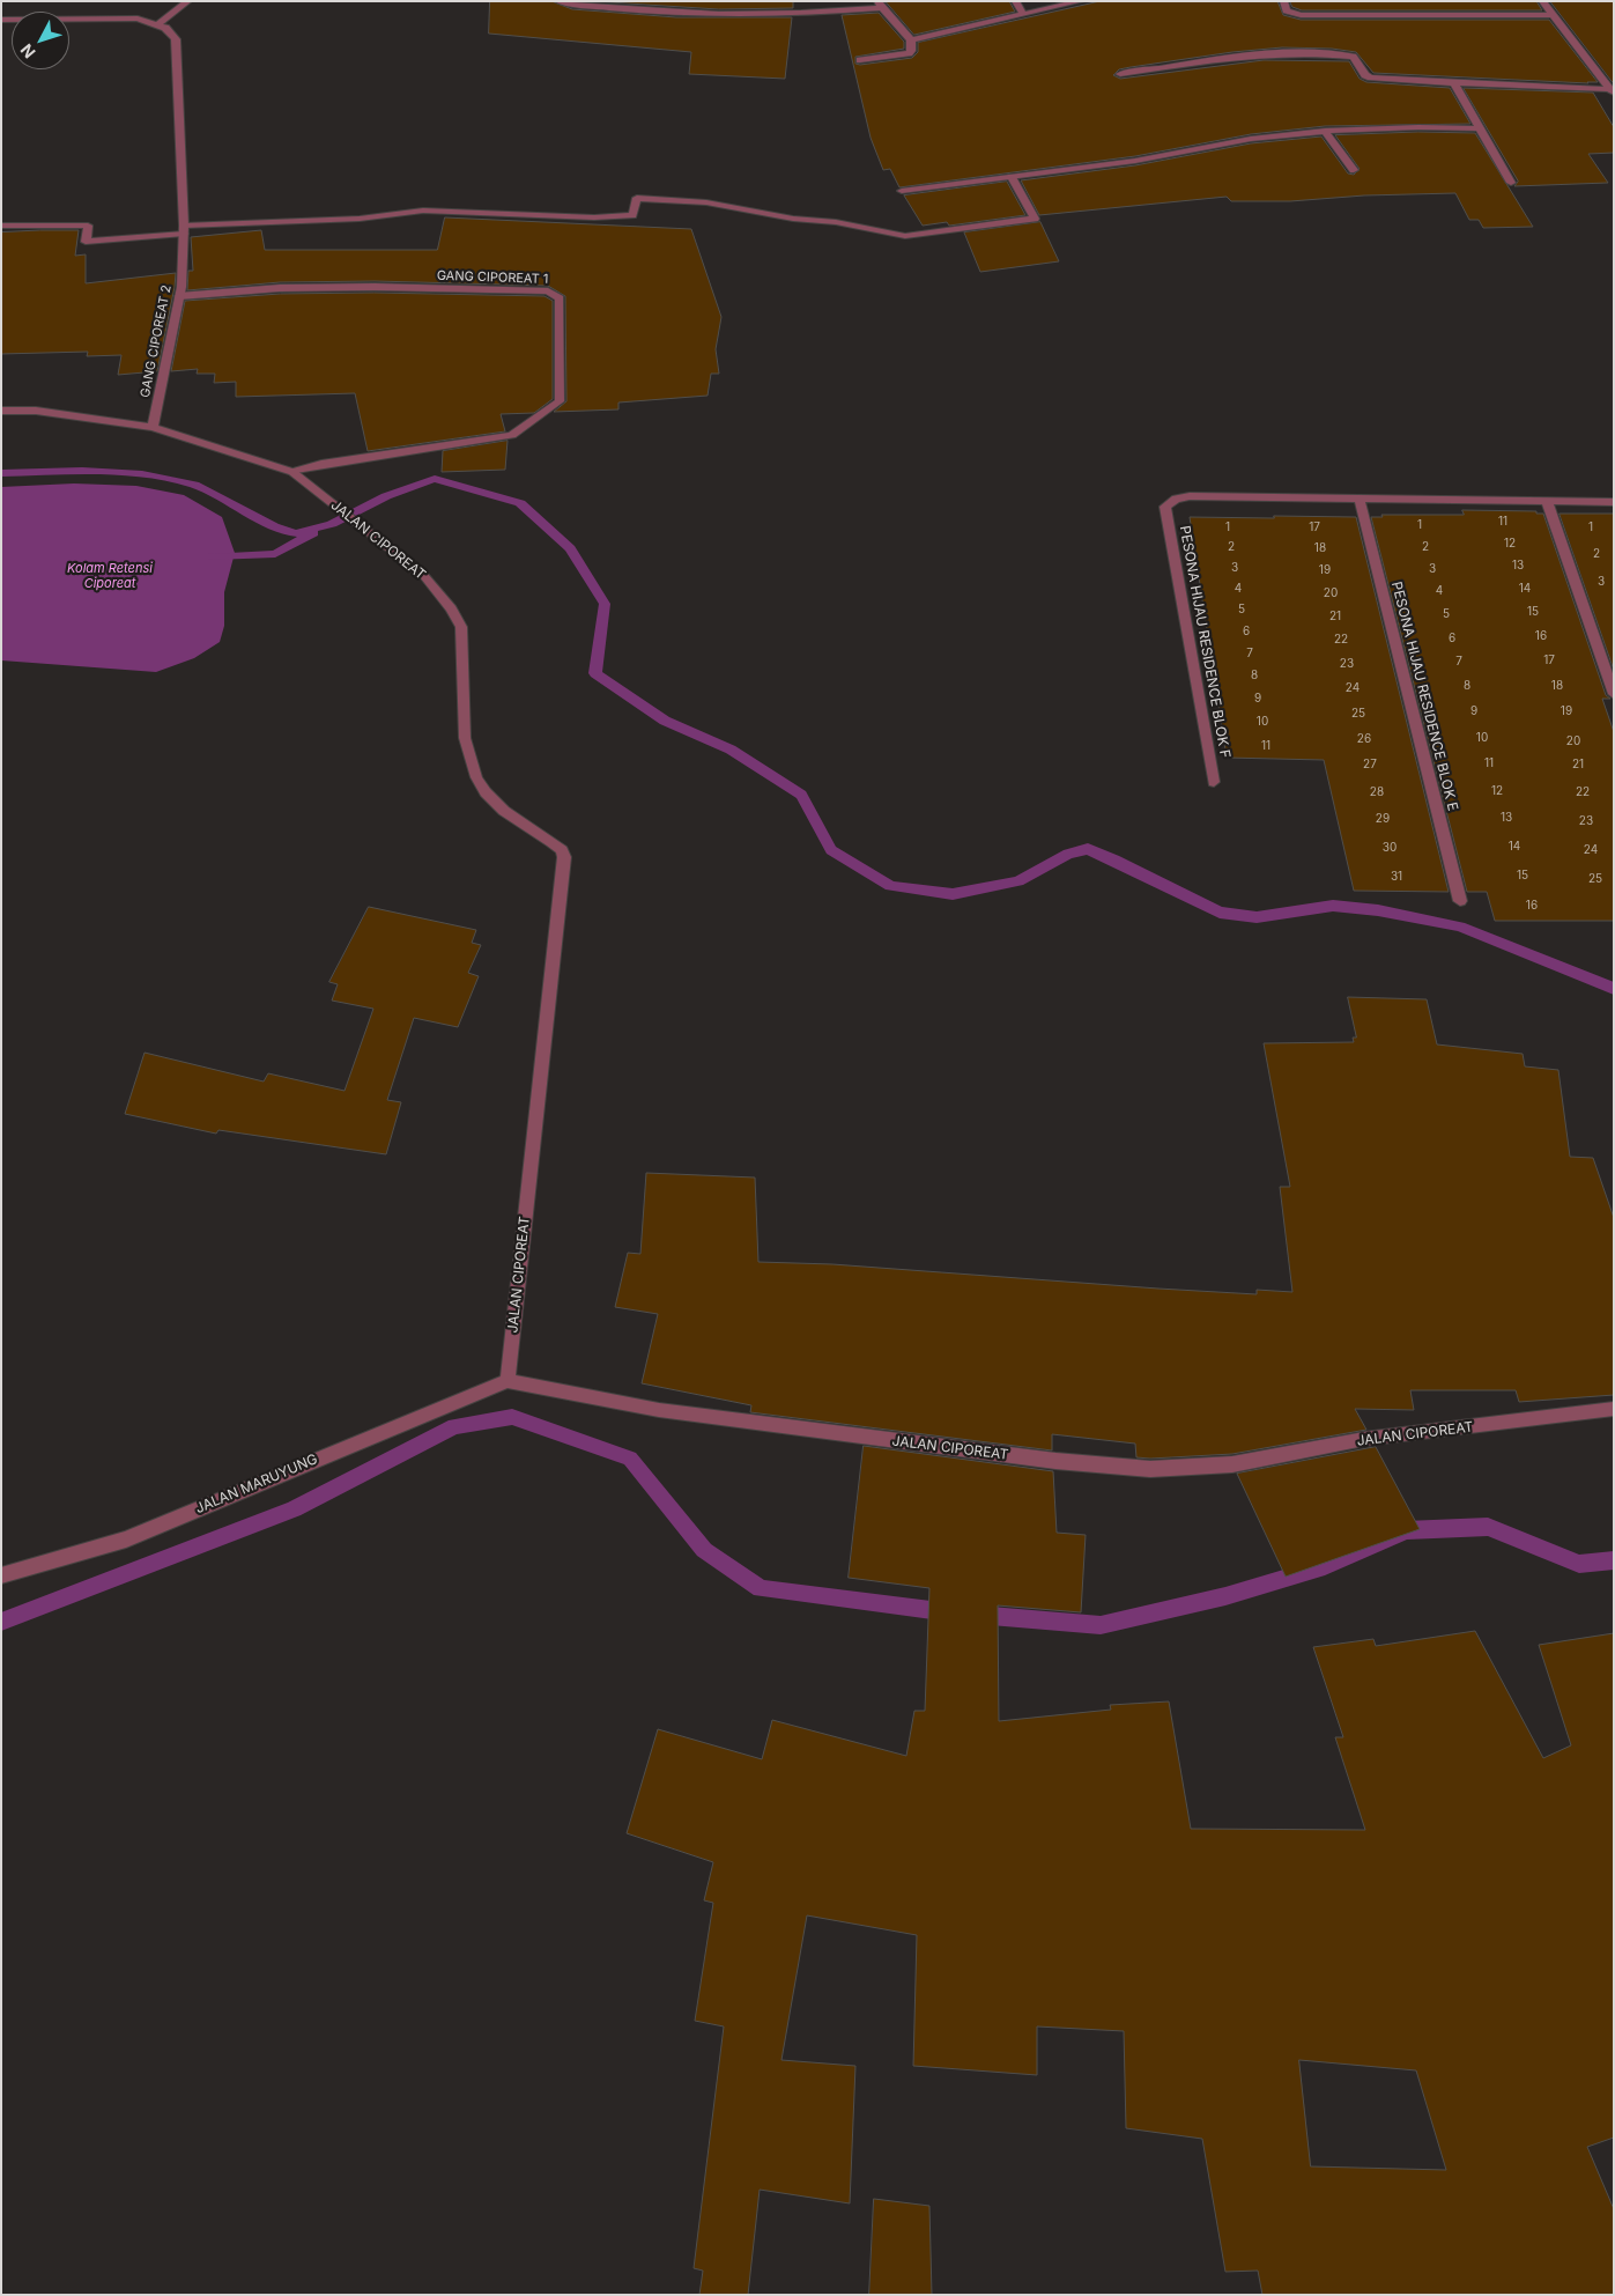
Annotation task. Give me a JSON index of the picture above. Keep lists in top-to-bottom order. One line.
{"streets":{"street":["GANG CIPOREAT 1","GANG CIPOREAT 2","JALAN CIPOREAT","PESONA HIJAU RESIDENCE BLOK F","PESONA HIJAU RESIDENCE BLOK E","JALAN MARUYUNG"]},"crossings":[["GANG CIPOREAT 1","GANG CIPOREAT 2"],["GANG CIPOREAT 1","JALAN CIPOREAT"],["GANG CIPOREAT 2","JALAN CIPOREAT"],["JALAN CIPOREAT","JALAN MARUYUNG"],["PESONA HIJAU RESIDENCE BLOK F","PESONA HIJAU RESIDENCE BLOK E"]],"water":["Kolam Retensi Ciporeat"],"house_numbers":["11","1","1","17","1","12","2","2","18","2","13","3","3","19","3","4","14","4","20","5","15","5","21","6","16","6","22","7","17","7","23","8","8","18","24","9","9","19","25","10","10","26","20","11","11","27","21","12","28","22","13","29","23","14","30","24","15","31","25","16"],"north":"bottom left"}
